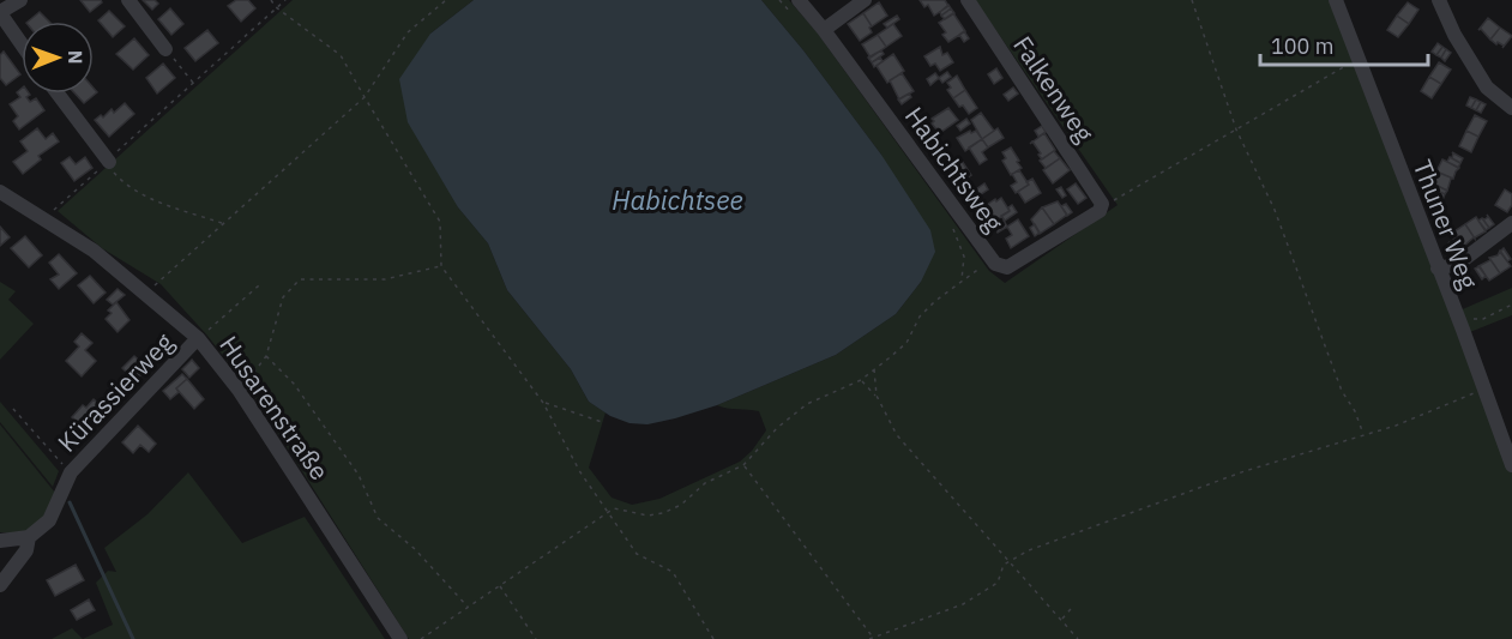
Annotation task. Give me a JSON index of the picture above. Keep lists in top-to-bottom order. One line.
{"streets":{"street":["Falkenweg","Habichtsweg","Thuner Weg","Kürassierweg","Husarenstraße"]},"crossings":[["Falkenweg","Habichtsweg"],["Kürassierweg","Husarenstraße"]],"water":["Habichtsee"],"scale_bar":"100 m","north":"right"}
